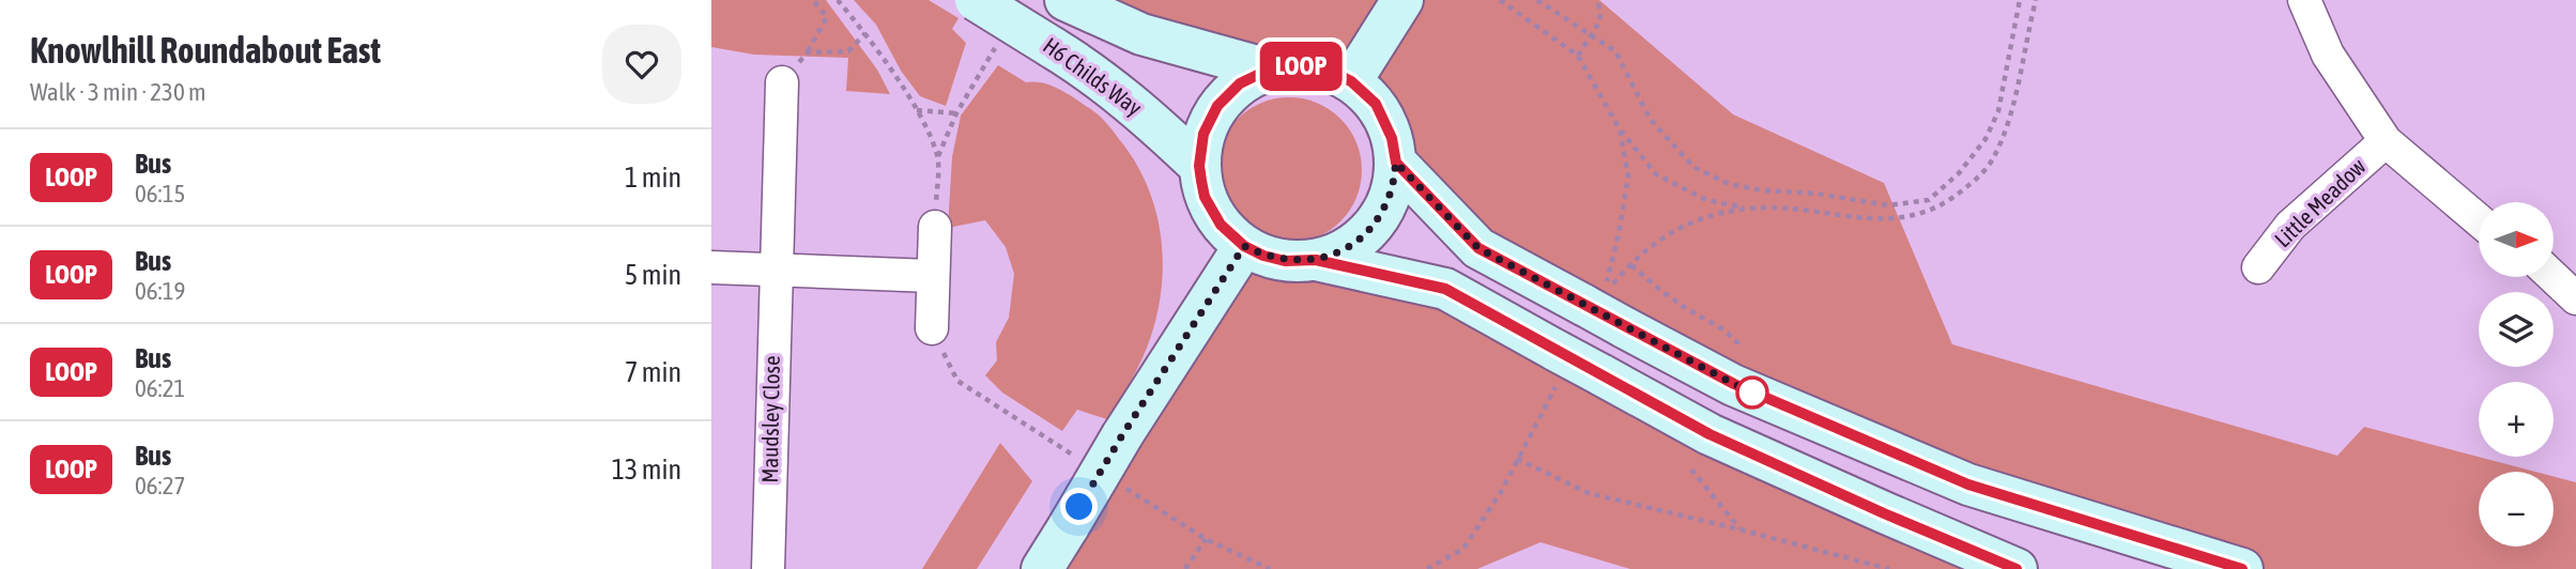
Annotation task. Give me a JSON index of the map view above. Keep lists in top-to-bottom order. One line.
{"streets":{"street":["H6 Childs Way","Little Meadow","Maudsley Close"]},"lines":["bus line LOOP"],"north":"right","page":{"heading":["Knowlhill Roundabout East","Walk · 3 min · 230 m"],"on_map":"LOOP","list":[{"mark":"LOOP","name":"Bus","note":"06:15","value":"1 min"},{"mark":"LOOP","name":"Bus","note":"06:19","value":"5 min"},{"mark":"LOOP","name":"Bus","note":"06:21","value":"7 min"},{"mark":"LOOP","name":"Bus","note":"06:27","value":"13 min"}],"map_buttons":["+","−"]}}
